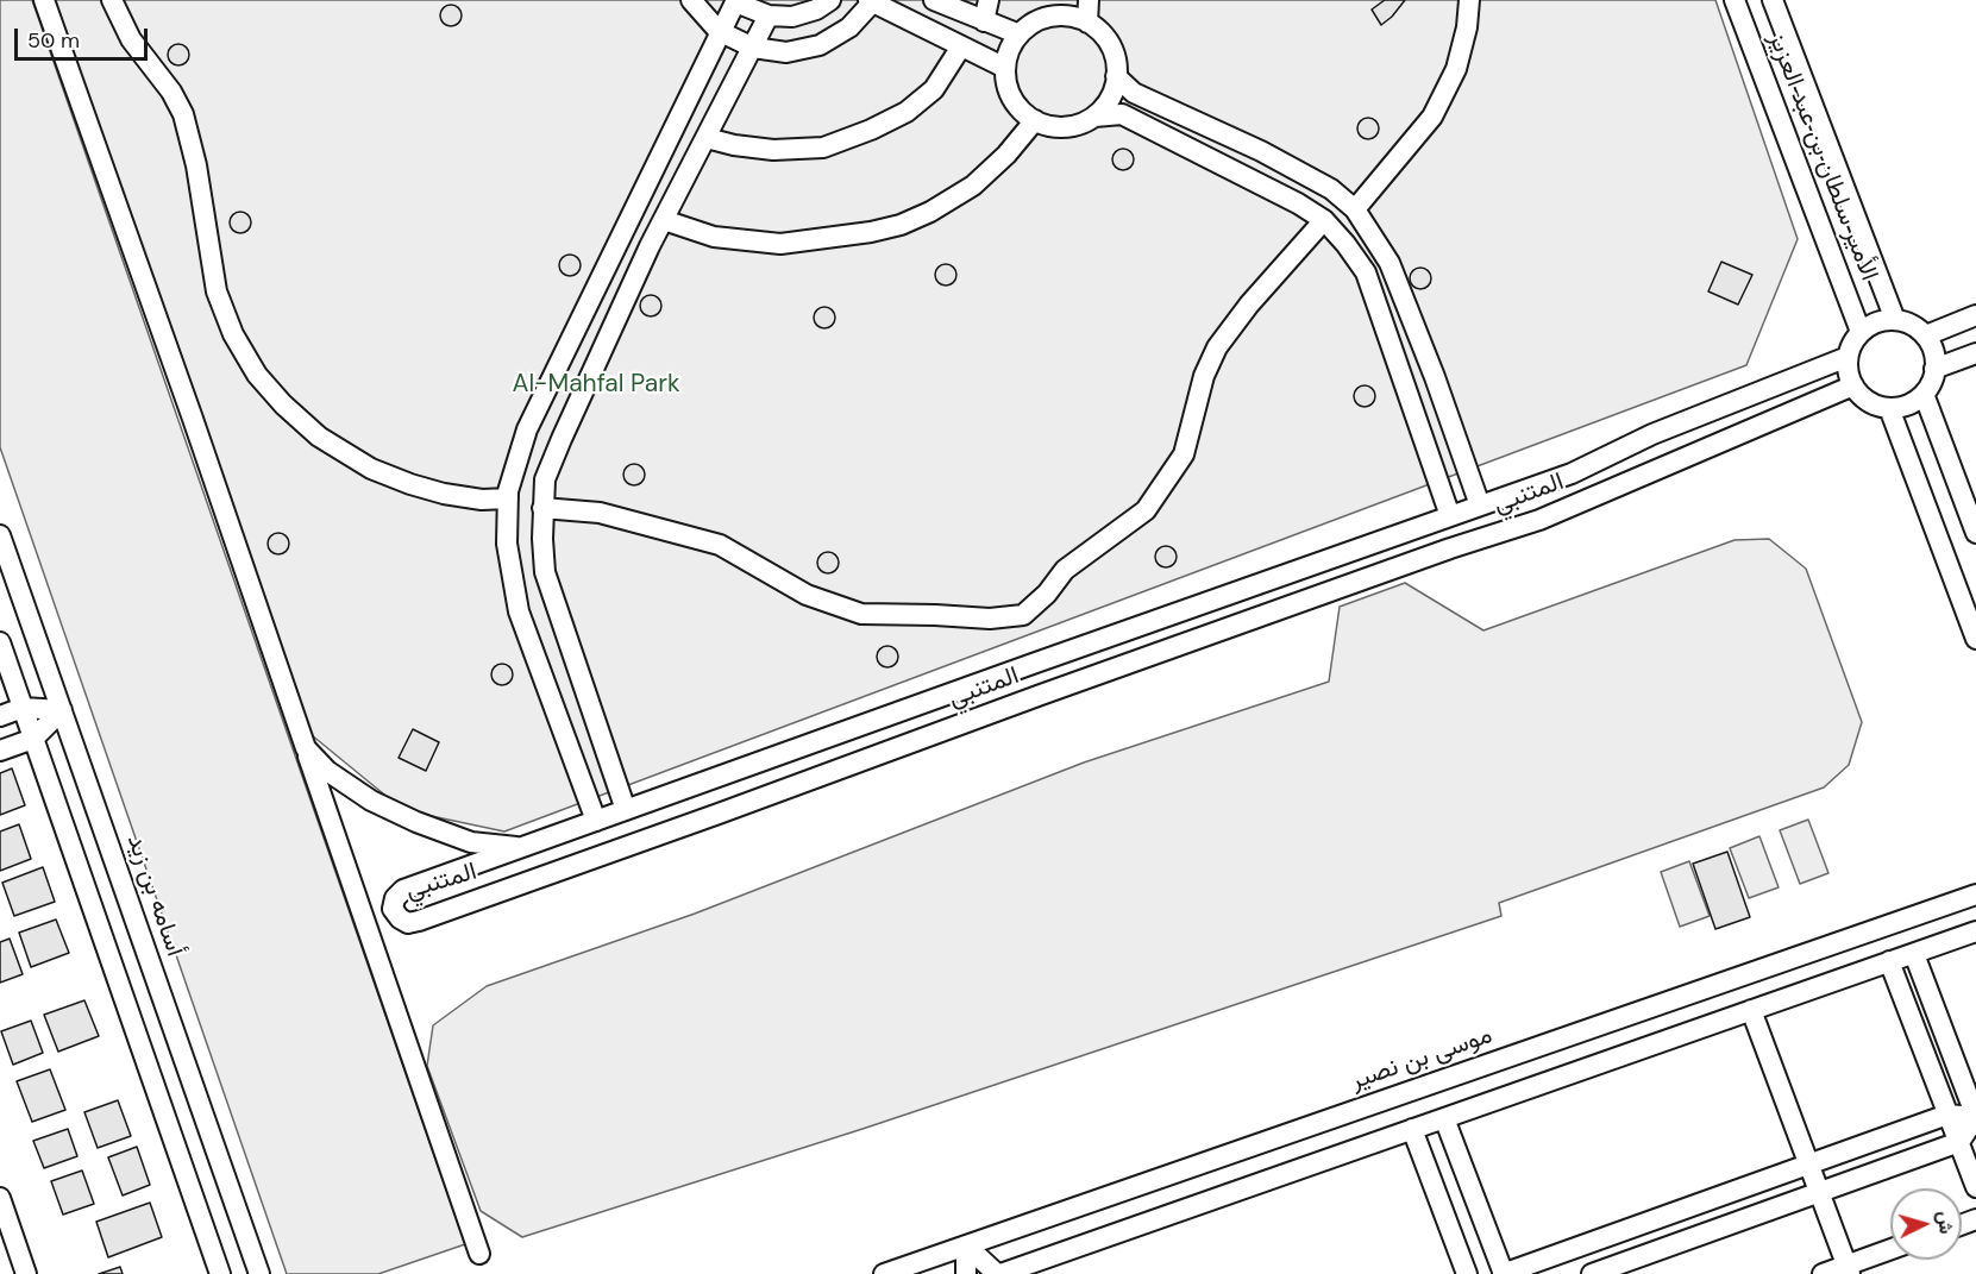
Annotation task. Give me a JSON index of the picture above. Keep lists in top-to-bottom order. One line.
{"streets":{"street":["الأمير سلطان بن عبد العزيز","المتنبي","أسامه بن زيد","موسى بن نصير"]},"crossings":[["الأمير سلطان بن عبد العزيز","المتنبي"]],"parks":["Al-Mahfal Park"],"scale_bar":"50 m","north":"right"}
